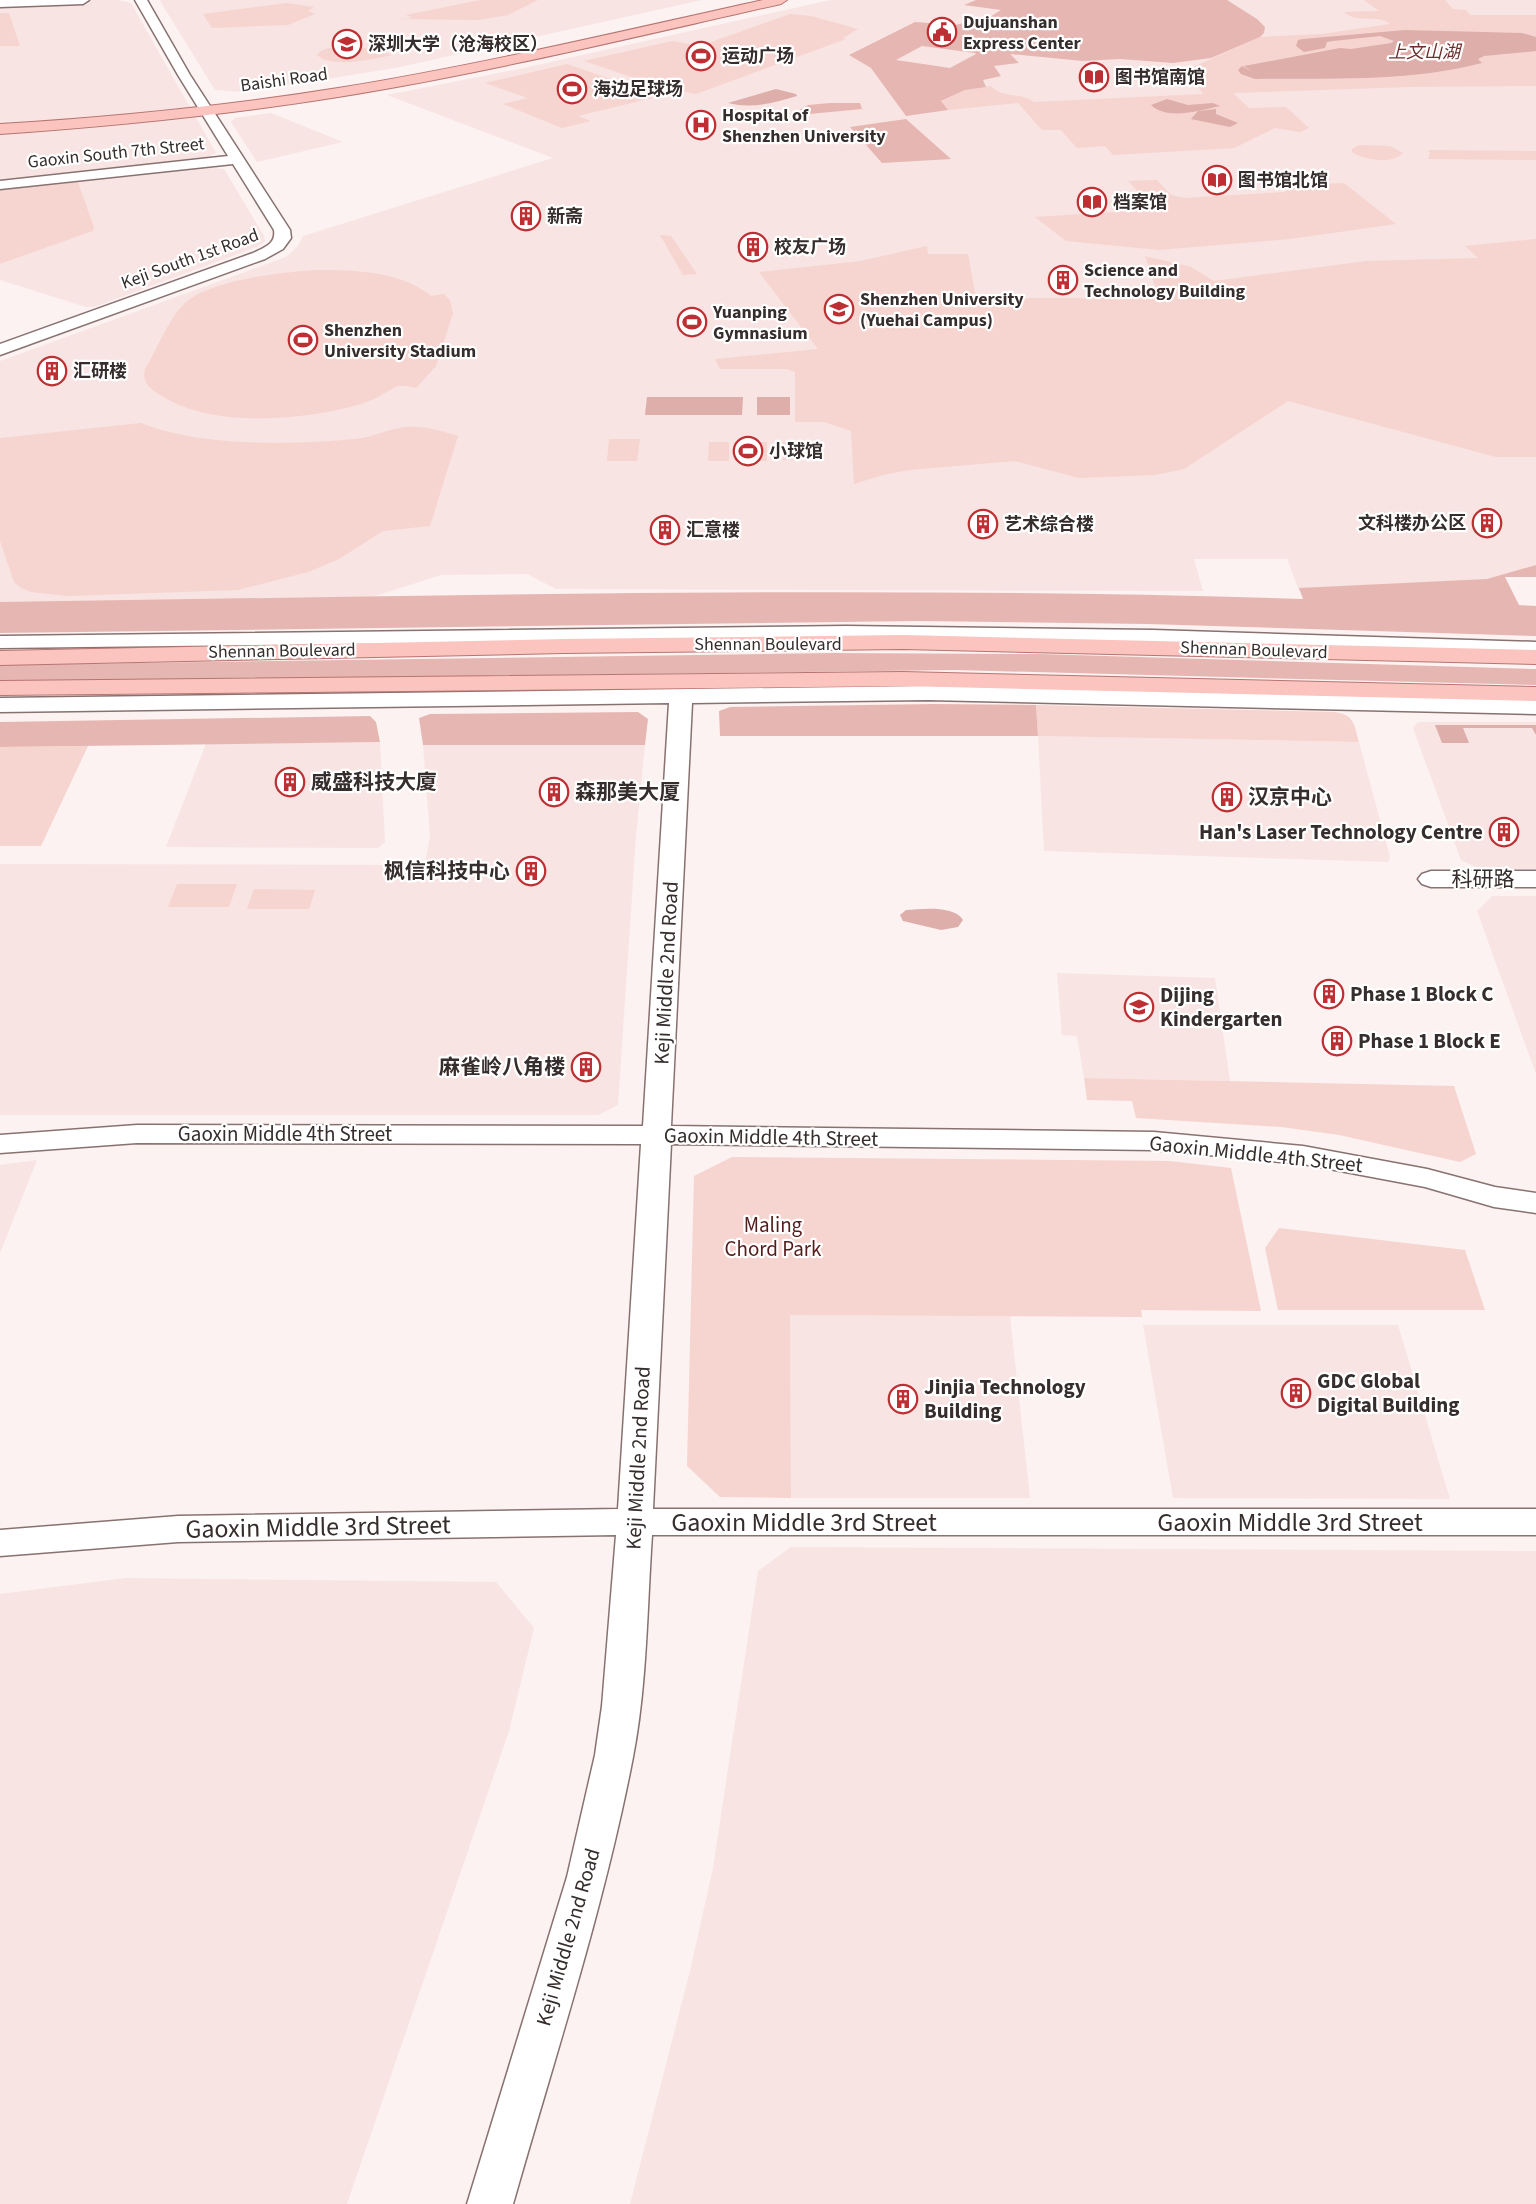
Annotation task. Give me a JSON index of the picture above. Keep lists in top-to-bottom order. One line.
{"streets":{"main road":["Baishi Road","Gaoxin South 7th Street","Keji South 1st Road","Shennan Boulevard","科研路","Keji Middle 2nd Road","Gaoxin Middle 4th Street","Gaoxin Middle 3rd Street"]},"crossings":[["Baishi Road","Keji South 1st Road"],["Gaoxin South 7th Street","Keji South 1st Road"],["Shennan Boulevard","Keji Middle 2nd Road"],["Keji Middle 2nd Road","Gaoxin Middle 4th Street"],["Keji Middle 2nd Road","Gaoxin Middle 3rd Street"]],"water":["上文山湖"],"parks":["Maling Chord Park"],"places":{"public building":["Dujuanshan Express Center"],"school or university":["深圳大学（沧海校区）","Shenzhen University (Yuehai Campus)","Dijing Kindergarten"],"sports":["运动广场","海边足球场","Yuanping Gymnasium","Shenzhen University Stadium","小球馆"],"library":["图书馆南馆","图书馆北馆","档案馆"],"hospital":["Hospital of Shenzhen University"],"building":["新斋","校友广场","Science and Technology Building","汇研楼","文科楼办公区","艺术综合楼","汇意楼","威盛科技大廈","森那美大厦","汉京中心","Han's Laser Technology Centre","枫信科技中心","Phase 1 Block C","Phase 1 Block E","麻雀岭八角楼","GDC Global Digital Building","Jinjia Technology Building"]}}
